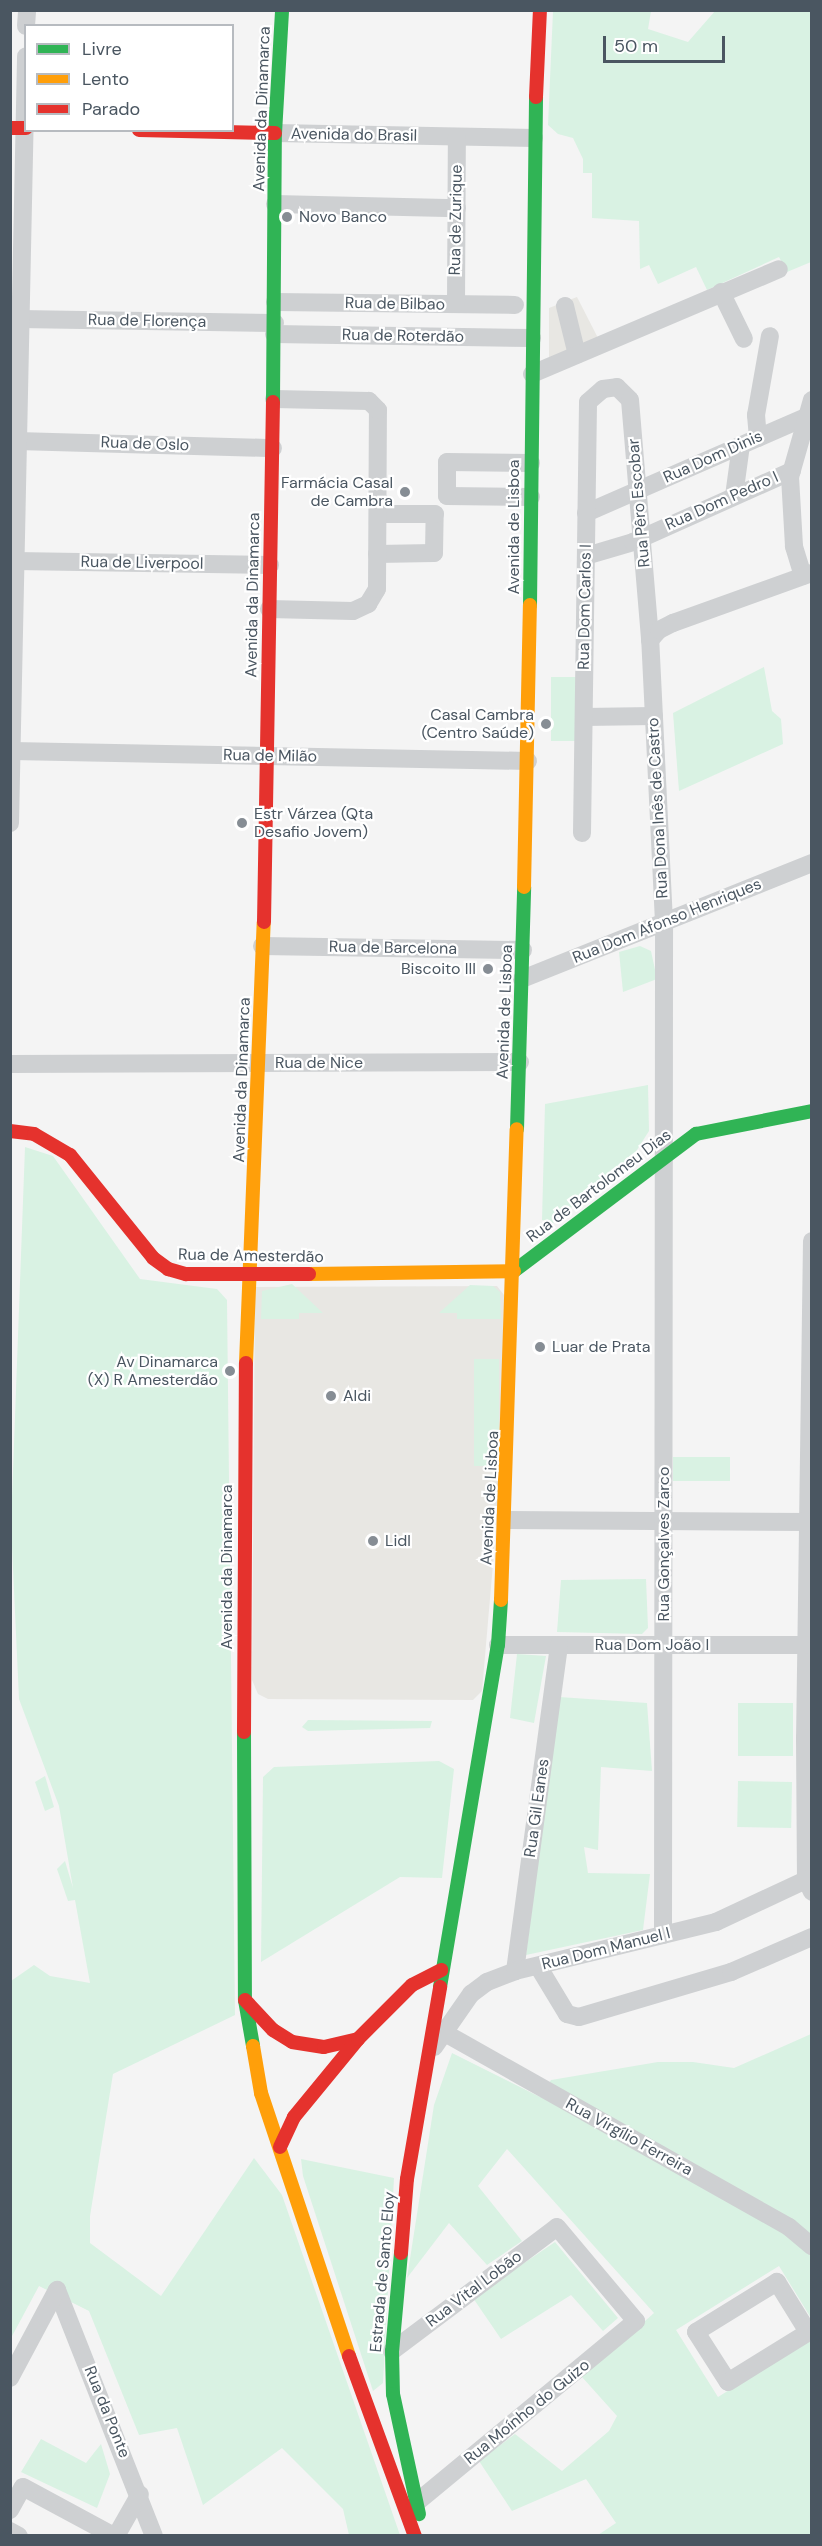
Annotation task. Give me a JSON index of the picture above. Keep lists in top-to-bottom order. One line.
{"streets":{"main road":["Avenida da Dinamarca","Avenida do Brasil","Avenida de Lisboa","Rua de Bartolomeu Dias","Rua de Amesterdão","Estrada de Santo Eloy"],"street":["Rua de Zurique","Rua de Bilbao","Rua de Florença","Rua de Roterdão","Rua de Oslo","Rua Dom Dinis","Rua Dom Pedro I","Rua Pêro Escobar","Rua de Liverpool","Rua Dom Carlos I","Rua de Milão","Rua Dona Inês de Castro","Rua Dom Afonso Henriques","Rua de Barcelona","Rua de Nice","Rua Gonçalves Zarco","Rua Dom João I","Rua Gil Eanes","Rua Dom Manuel I","Rua Virgílio Ferreira","Rua Vital Lobão","Rua da Ponte","Rua Moínho do Guizo"]},"crossings":[["Avenida da Dinamarca","Avenida do Brasil"],["Avenida da Dinamarca","Rua de Bilbao"],["Avenida da Dinamarca","Rua de Florença"],["Avenida da Dinamarca","Rua de Roterdão"],["Avenida da Dinamarca","Rua de Oslo"],["Avenida da Dinamarca","Rua de Liverpool"],["Avenida da Dinamarca","Rua de Milão"],["Avenida da Dinamarca","Rua de Barcelona"],["Avenida da Dinamarca","Rua de Nice"],["Avenida da Dinamarca","Rua de Amesterdão"],["Avenida da Dinamarca","Estrada de Santo Eloy"],["Avenida do Brasil","Rua de Zurique"],["Avenida do Brasil","Avenida de Lisboa"],["Rua de Zurique","Rua de Bilbao"],["Rua de Florença","Rua de Roterdão"],["Rua de Roterdão","Avenida de Lisboa"],["Rua Dom Dinis","Rua Pêro Escobar"],["Rua Dom Dinis","Rua Dom Carlos I"],["Rua Dom Pedro I","Rua Pêro Escobar"],["Rua Dom Pedro I","Rua Dom Carlos I"],["Rua Pêro Escobar","Rua Dom Carlos I"],["Rua Pêro Escobar","Rua Dona Inês de Castro"],["Avenida de Lisboa","Rua de Milão"],["Avenida de Lisboa","Rua Dom Afonso Henriques"],["Avenida de Lisboa","Rua de Barcelona"],["Avenida de Lisboa","Rua de Nice"],["Avenida de Lisboa","Rua de Bartolomeu Dias"],["Avenida de Lisboa","Rua de Amesterdão"],["Avenida de Lisboa","Rua Dom João I"],["Avenida de Lisboa","Estrada de Santo Eloy"],["Rua Dona Inês de Castro","Rua Dom Afonso Henriques"],["Rua Dona Inês de Castro","Rua de Bartolomeu Dias"],["Rua Dona Inês de Castro","Rua Gonçalves Zarco"],["Rua de Bartolomeu Dias","Rua de Amesterdão"],["Rua de Bartolomeu Dias","Rua Gonçalves Zarco"],["Rua Gonçalves Zarco","Rua Dom João I"],["Rua Gonçalves Zarco","Rua Dom Manuel I"],["Rua Dom João I","Rua Gil Eanes"],["Rua Gil Eanes","Rua Dom Manuel I"],["Rua Dom Manuel I","Rua Virgílio Ferreira"],["Rua Dom Manuel I","Estrada de Santo Eloy"],["Estrada de Santo Eloy","Rua Vital Lobão"],["Estrada de Santo Eloy","Rua Moínho do Guizo"],["Rua Vital Lobão","Rua Moínho do Guizo"]],"places":["Novo Banco","Farmácia Casal de Cambra","Casal Cambra (Centro Saúde)","Estr Várzea (Qta Desafio Jovem)","Biscoito III","Luar de Prata","Av Dinamarca (X) R Amesterdão","Aldi","Lidl"],"legend":["Livre","Lento","Parado"],"scale_bar":"50 m"}
